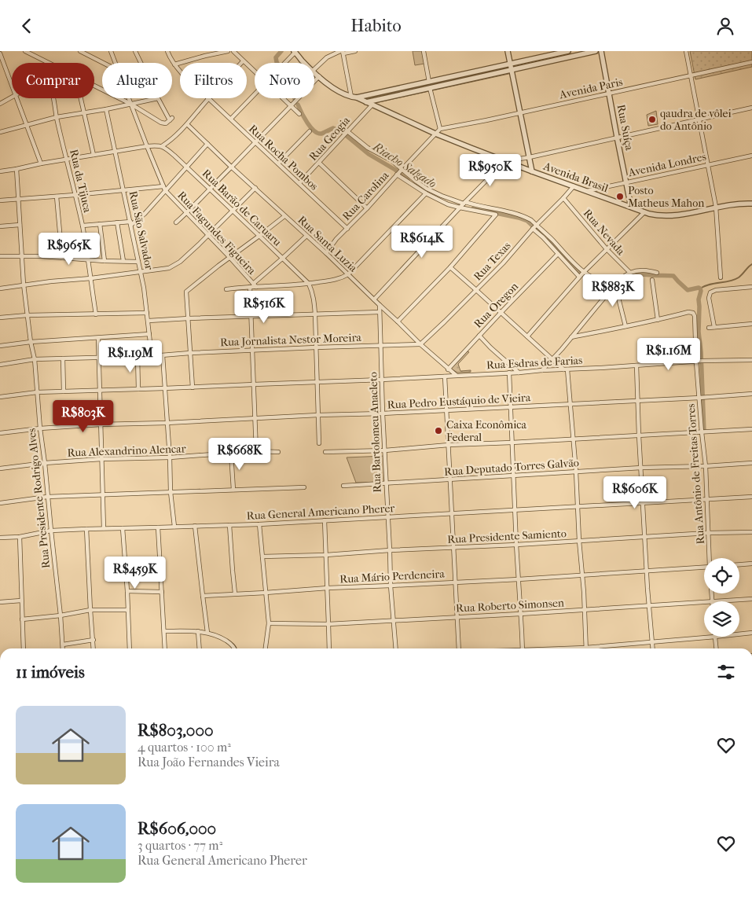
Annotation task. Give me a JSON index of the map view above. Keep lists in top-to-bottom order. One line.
{"streets":{"street":["Avenida Paris","Rua Suíça","Rua Geogia","Rua Rocha Pombos","Avenida Londres","Avenida Brasil","Rua da Tijuca","Rua Carolina","Rua Barão de Caruaru","Rua São Salvador","Rua Nevada","Rua Fagundes Figueira","Rua Santa Luzia","Rua Texas","Rua Oregon","Rua Jornalista Nestor Moreira","Rua Esdras de Farias","Rua Pedro Eustáquio de Vieira","Rua Bartolomeu Anacleto","Rua Alexandrino Alencar","Rua Deputado Torres Galvão","Rua Antônio de Freitas Torres","Rua Presidente Rodrigo Alves","Rua General Americano Pherer","Rua Presidente Samiento","Rua Mário Perdeneira","Rua Roberto Simonsen"]},"crossings":[["Avenida Paris","Rua Suíça"],["Rua Suíça","Avenida Londres"],["Rua Suíça","Avenida Brasil"],["Rua Geogia","Rua Rocha Pombos"],["Rua Geogia","Avenida Brasil"],["Rua Rocha Pombos","Rua Carolina"],["Avenida Londres","Avenida Brasil"],["Avenida Brasil","Rua Carolina"],["Avenida Brasil","Rua Texas"],["Rua Carolina","Rua Santa Luzia"],["Rua São Salvador","Rua Jornalista Nestor Moreira"],["Rua Nevada","Rua Texas"],["Rua Santa Luzia","Rua Texas"],["Rua Santa Luzia","Rua Oregon"],["Rua Santa Luzia","Rua Jornalista Nestor Moreira"],["Rua Santa Luzia","Rua Esdras de Farias"],["Rua Santa Luzia","Rua Bartolomeu Anacleto"],["Rua Texas","Rua Jornalista Nestor Moreira"],["Rua Jornalista Nestor Moreira","Rua Bartolomeu Anacleto"],["Rua Jornalista Nestor Moreira","Rua Presidente Rodrigo Alves"],["Rua Esdras de Farias","Rua Bartolomeu Anacleto"],["Rua Esdras de Farias","Rua Antônio de Freitas Torres"],["Rua Esdras de Farias","Rua Presidente Rodrigo Alves"],["Rua Pedro Eustáquio de Vieira","Rua Bartolomeu Anacleto"],["Rua Pedro Eustáquio de Vieira","Rua Antônio de Freitas Torres"],["Rua Pedro Eustáquio de Vieira","Rua Presidente Rodrigo Alves"],["Rua Bartolomeu Anacleto","Rua Deputado Torres Galvão"],["Rua Bartolomeu Anacleto","Rua General Americano Pherer"],["Rua Bartolomeu Anacleto","Rua Presidente Samiento"],["Rua Bartolomeu Anacleto","Rua Mário Perdeneira"],["Rua Bartolomeu Anacleto","Rua Roberto Simonsen"],["Rua Alexandrino Alencar","Rua Presidente Rodrigo Alves"],["Rua Deputado Torres Galvão","Rua Antônio de Freitas Torres"],["Rua Antônio de Freitas Torres","Rua General Americano Pherer"],["Rua Antônio de Freitas Torres","Rua Presidente Samiento"],["Rua Antônio de Freitas Torres","Rua Roberto Simonsen"],["Rua Presidente Rodrigo Alves","Rua General Americano Pherer"]],"water":["Riacho Salgado"],"places":["qaudra de vôlei do Antônio","Posto Matheus Mahon","Caixa Econômica Federal"],"page":{"header":"Habito","chip":["Comprar","Alugar","Filtros","Novo"],"price":["R$950K","R$614K","R$965K","R$883K","R$516K","R$1.16M","R$1.19M","R$803K","R$668K","R$606K","R$459K"],"heading":"11 imóveis","list":[{"name":"R$803,000","note":"4 quartos · 100 m² · Rua João Fernandes Vieira"},{"name":"R$606,000","note":"3 quartos · 77 m² · Rua General Americano Pherer"}]}}
